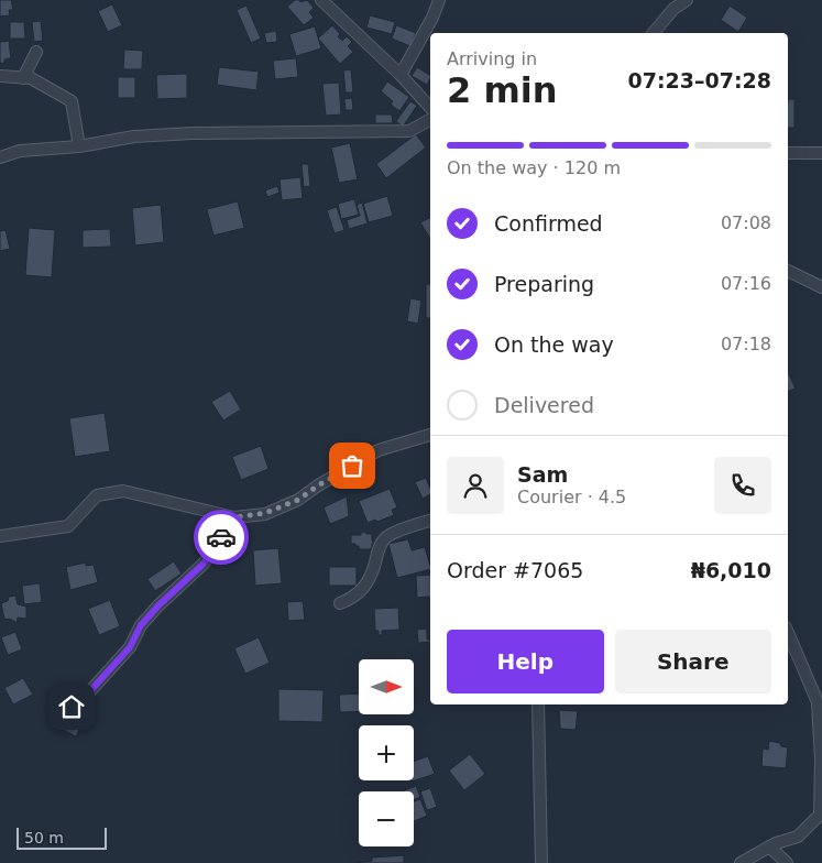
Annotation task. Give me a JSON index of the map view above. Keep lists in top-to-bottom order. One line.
{"scale_bar":"50 m","north":"right","page":{"heading":["2 min","Arriving in","07:23–07:28"],"panel":["Sam","Courier · 4.5","Order #7065","₦6,010"],"bar":"On the way · 120 m","list":[["Confirmed","07:08"],["Preparing","07:16"],["On the way","07:18"],"Delivered"],"buttons":["Help","Share"],"map_buttons":["+","−"],"scale":"50 m"}}
